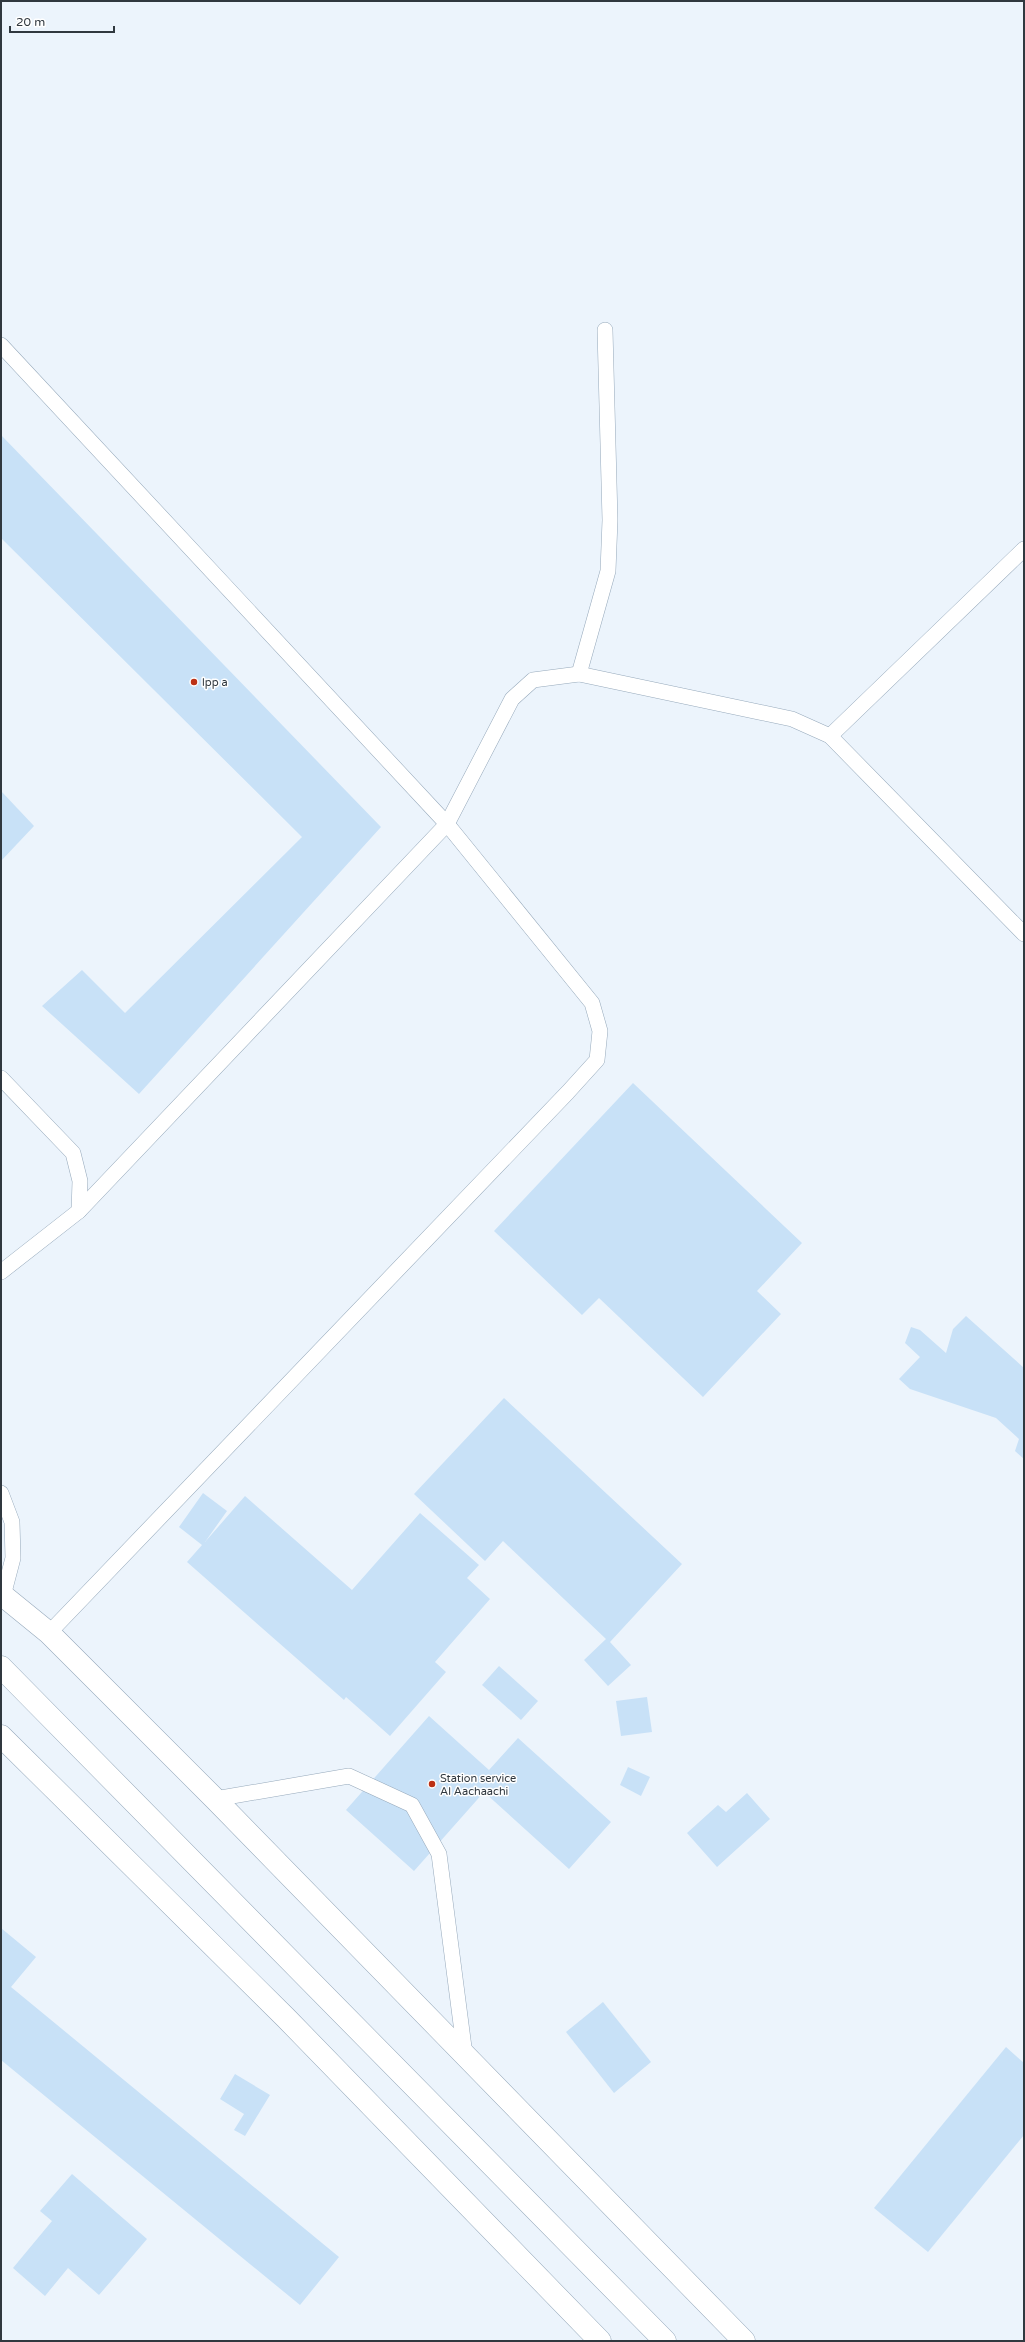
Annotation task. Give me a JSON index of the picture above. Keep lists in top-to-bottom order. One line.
{"places":["lpp a","Station service Al Aachaachi"],"scale_bar":"20 m"}
